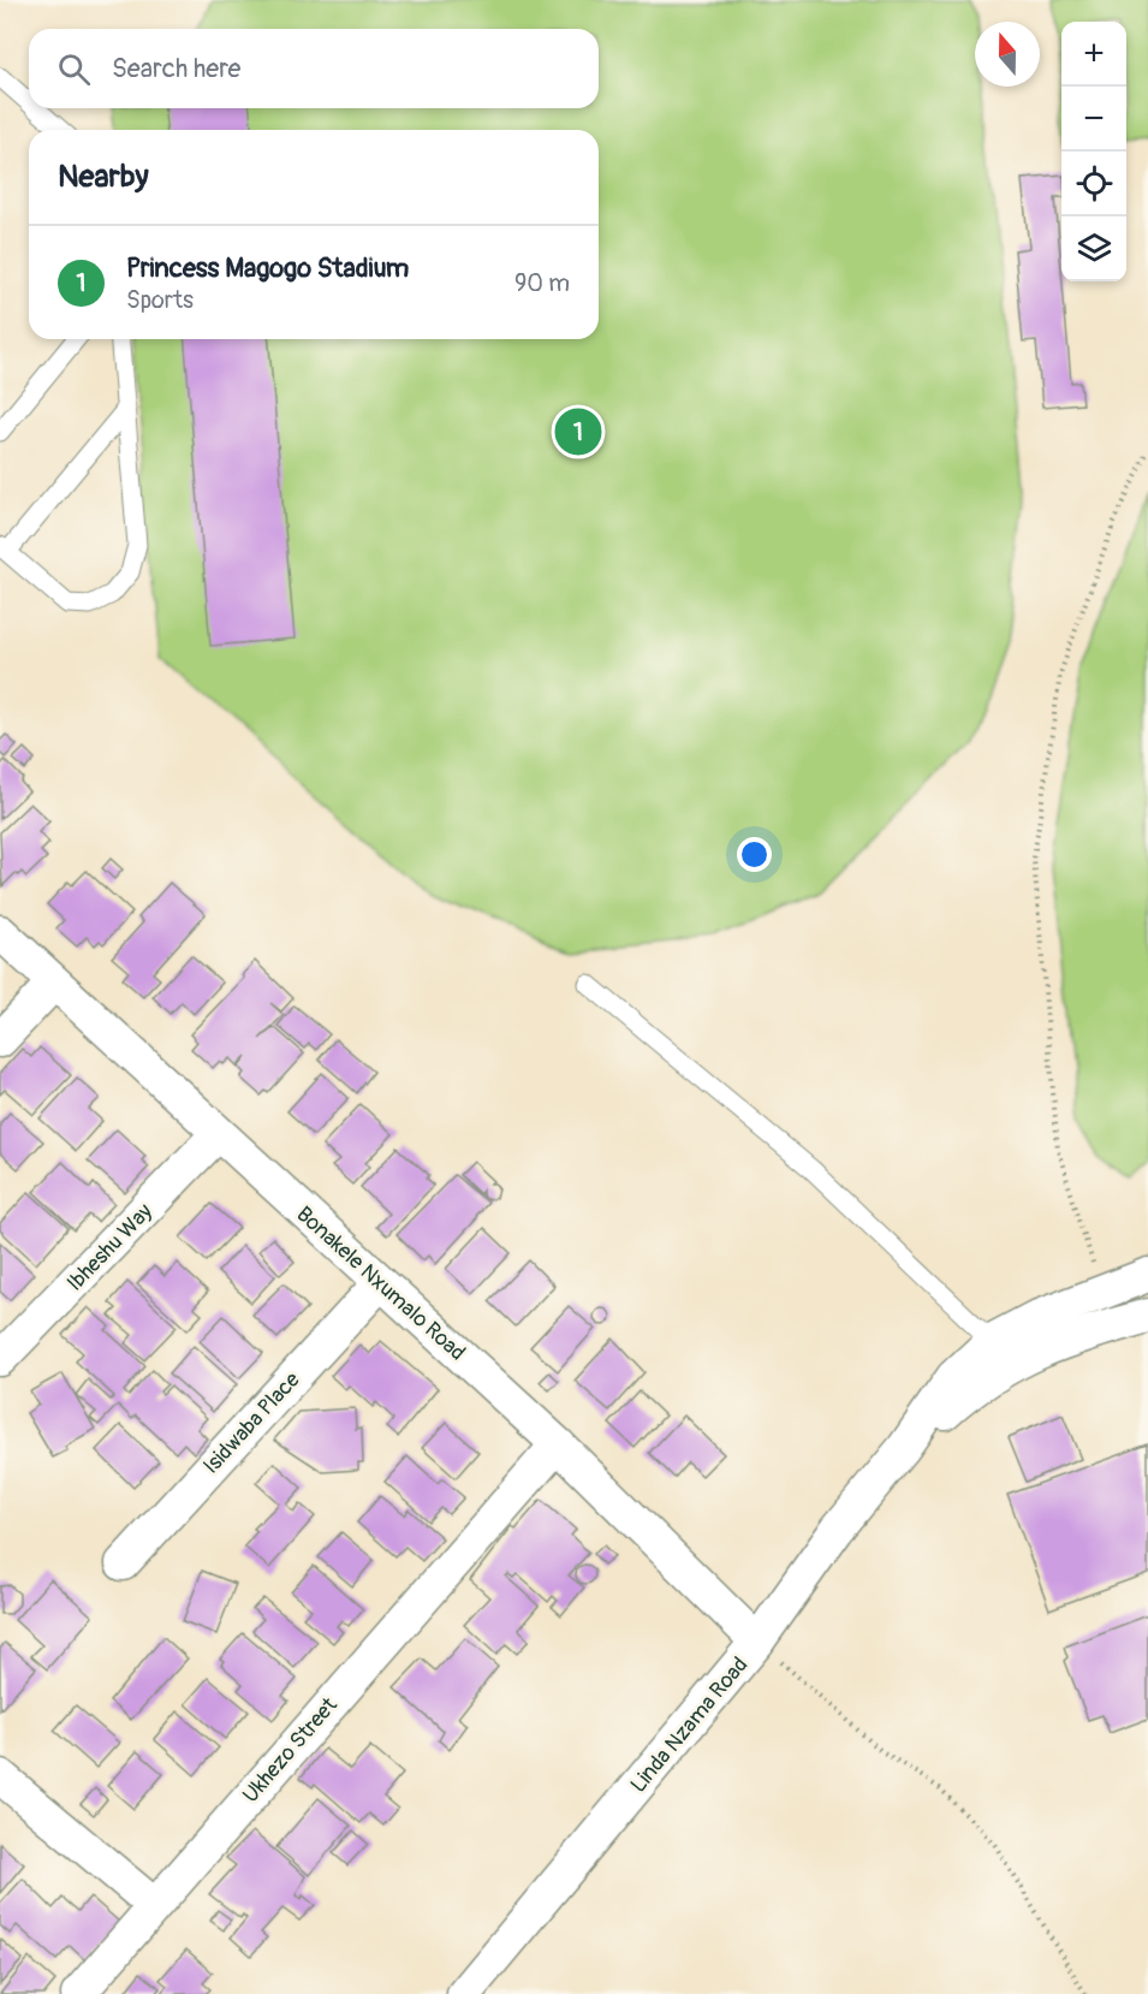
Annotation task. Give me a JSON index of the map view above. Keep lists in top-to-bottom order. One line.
{"streets":{"street":["Ibheshu Way","Bonakele Nxumalo Road","Isidwaba Place","Linda Nzama Road","Ukhezo Street"]},"crossings":[["Ibheshu Way","Bonakele Nxumalo Road"],["Bonakele Nxumalo Road","Isidwaba Place"],["Bonakele Nxumalo Road","Linda Nzama Road"],["Bonakele Nxumalo Road","Ukhezo Street"]],"north":"top","page":{"map_buttons":["+","−"],"search":"Search here","heading":"Nearby","list":[{"mark":"1","name":"Princess Magogo Stadium","note":"Sports","value":"90 m"}],"pins":"1"}}
